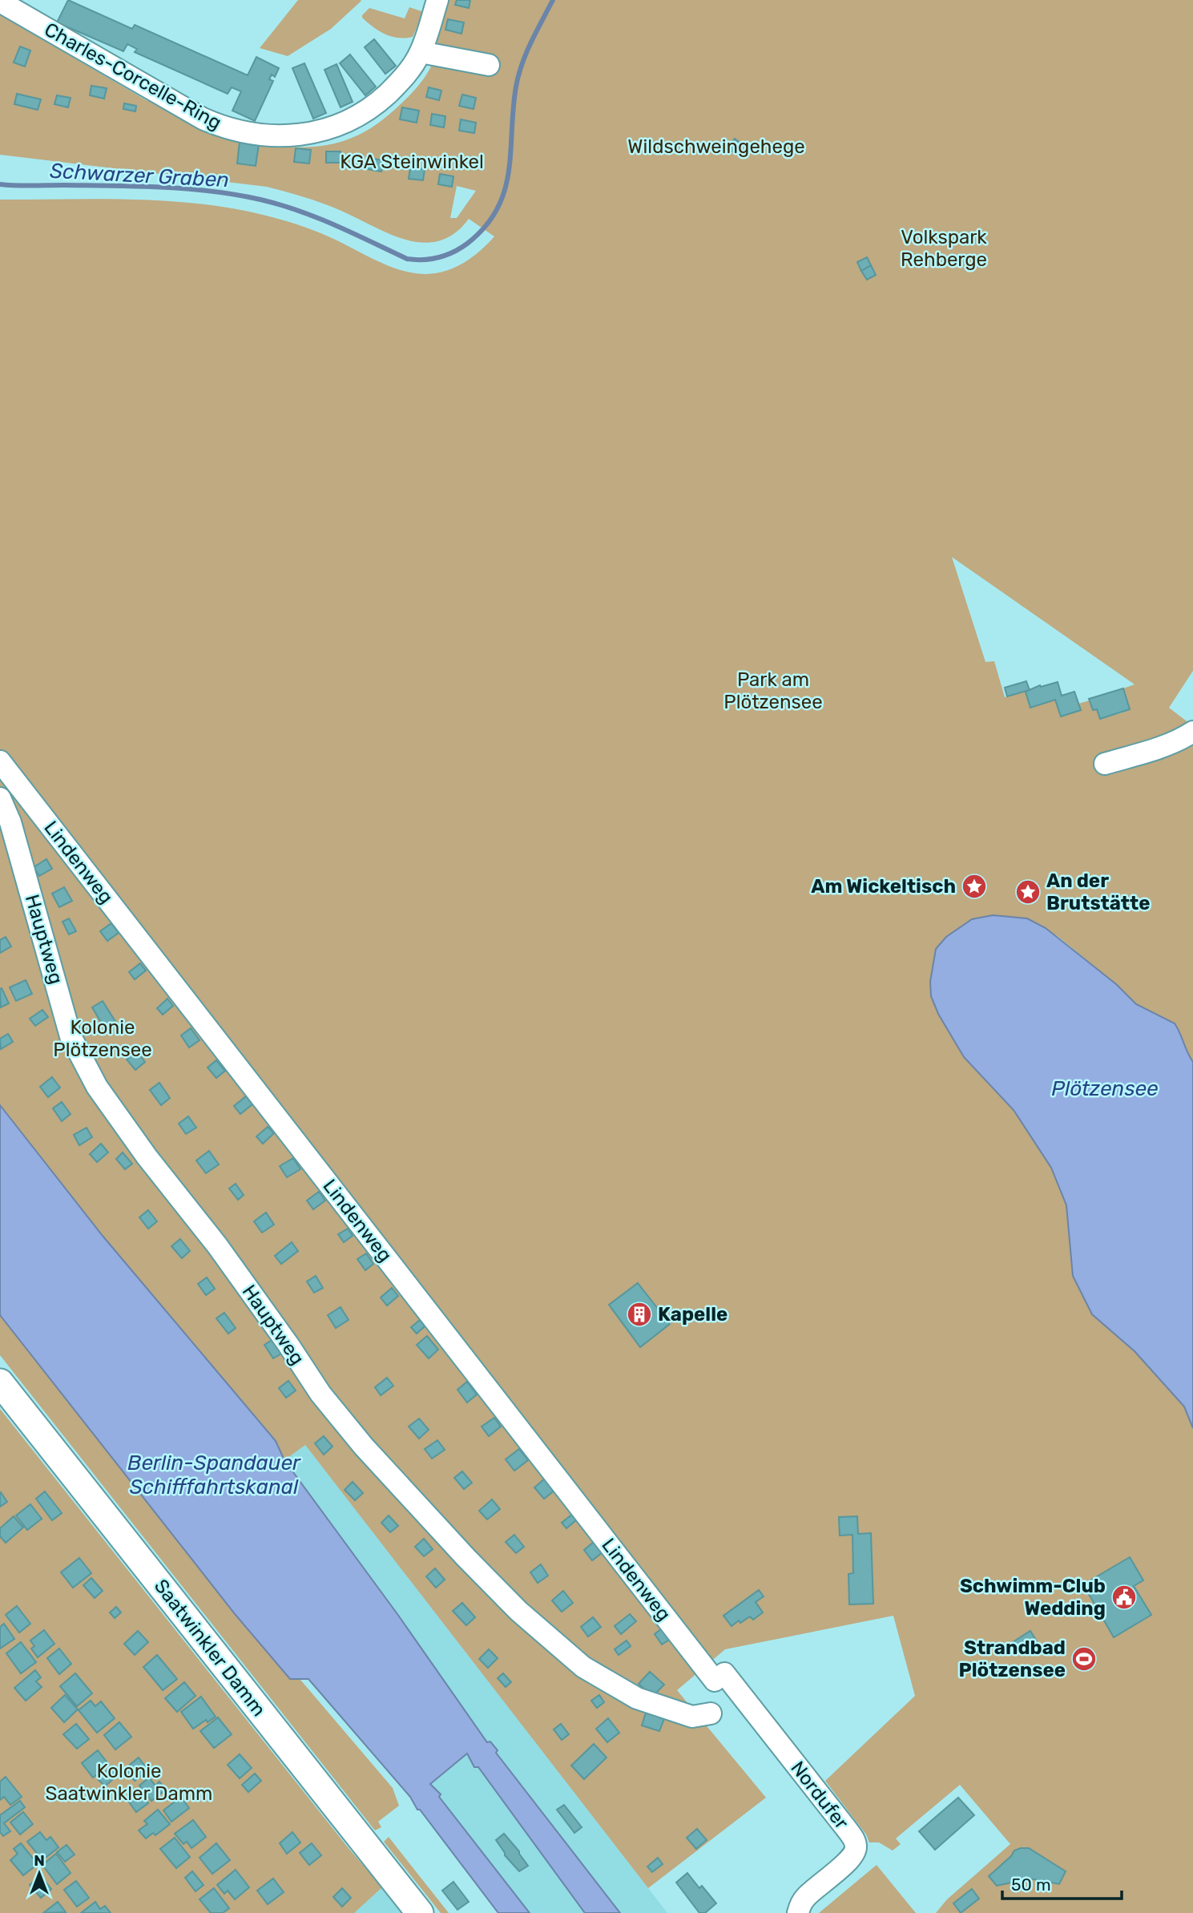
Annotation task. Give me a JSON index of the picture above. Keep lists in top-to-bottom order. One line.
{"streets":{"main road":["Saatwinkler Damm"],"street":["Charles-Corcelle-Ring","Lindenweg","Hauptweg","Nordufer"]},"crossings":[["Lindenweg","Nordufer"]],"water":["Schwarzer Graben","Plötzensee","Berlin-Spandauer Schifffahrtskanal"],"parks":["Wildschweingehege","KGA Steinwinkel","Volkspark Rehberge","Park am Plötzensee","Kolonie Plötzensee","Kolonie Saatwinkler Damm"],"places":{"place":["Am Wickeltisch","An der Brutstätte"],"building":["Kapelle"],"public building":["Schwimm-Club Wedding"],"sports":["Strandbad Plötzensee"]},"scale_bar":"50 m","north":"top"}
